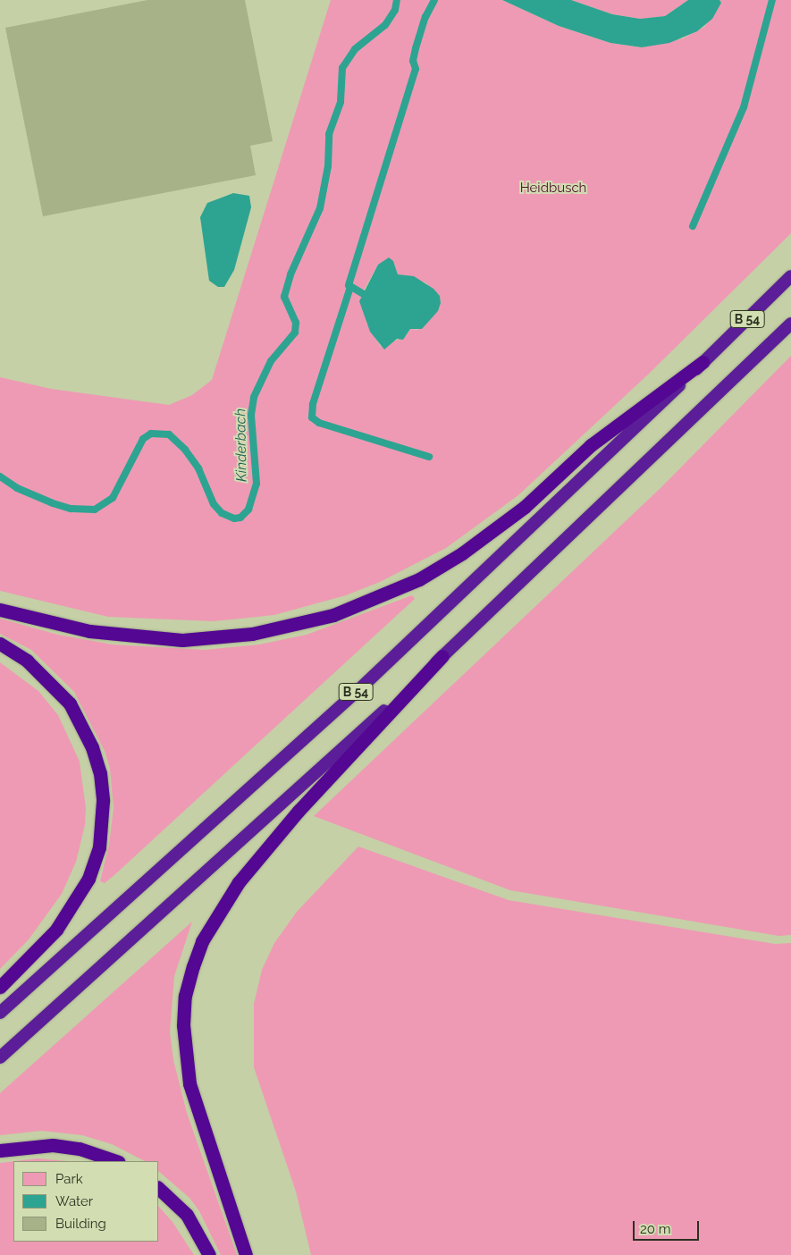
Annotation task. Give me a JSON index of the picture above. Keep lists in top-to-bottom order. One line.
{"streets":{"highway":["B 54"]},"water":["Kinderbach"],"parks":["Heidbusch"],"legend":["Park","Water","Building"],"scale_bar":"20 m"}
